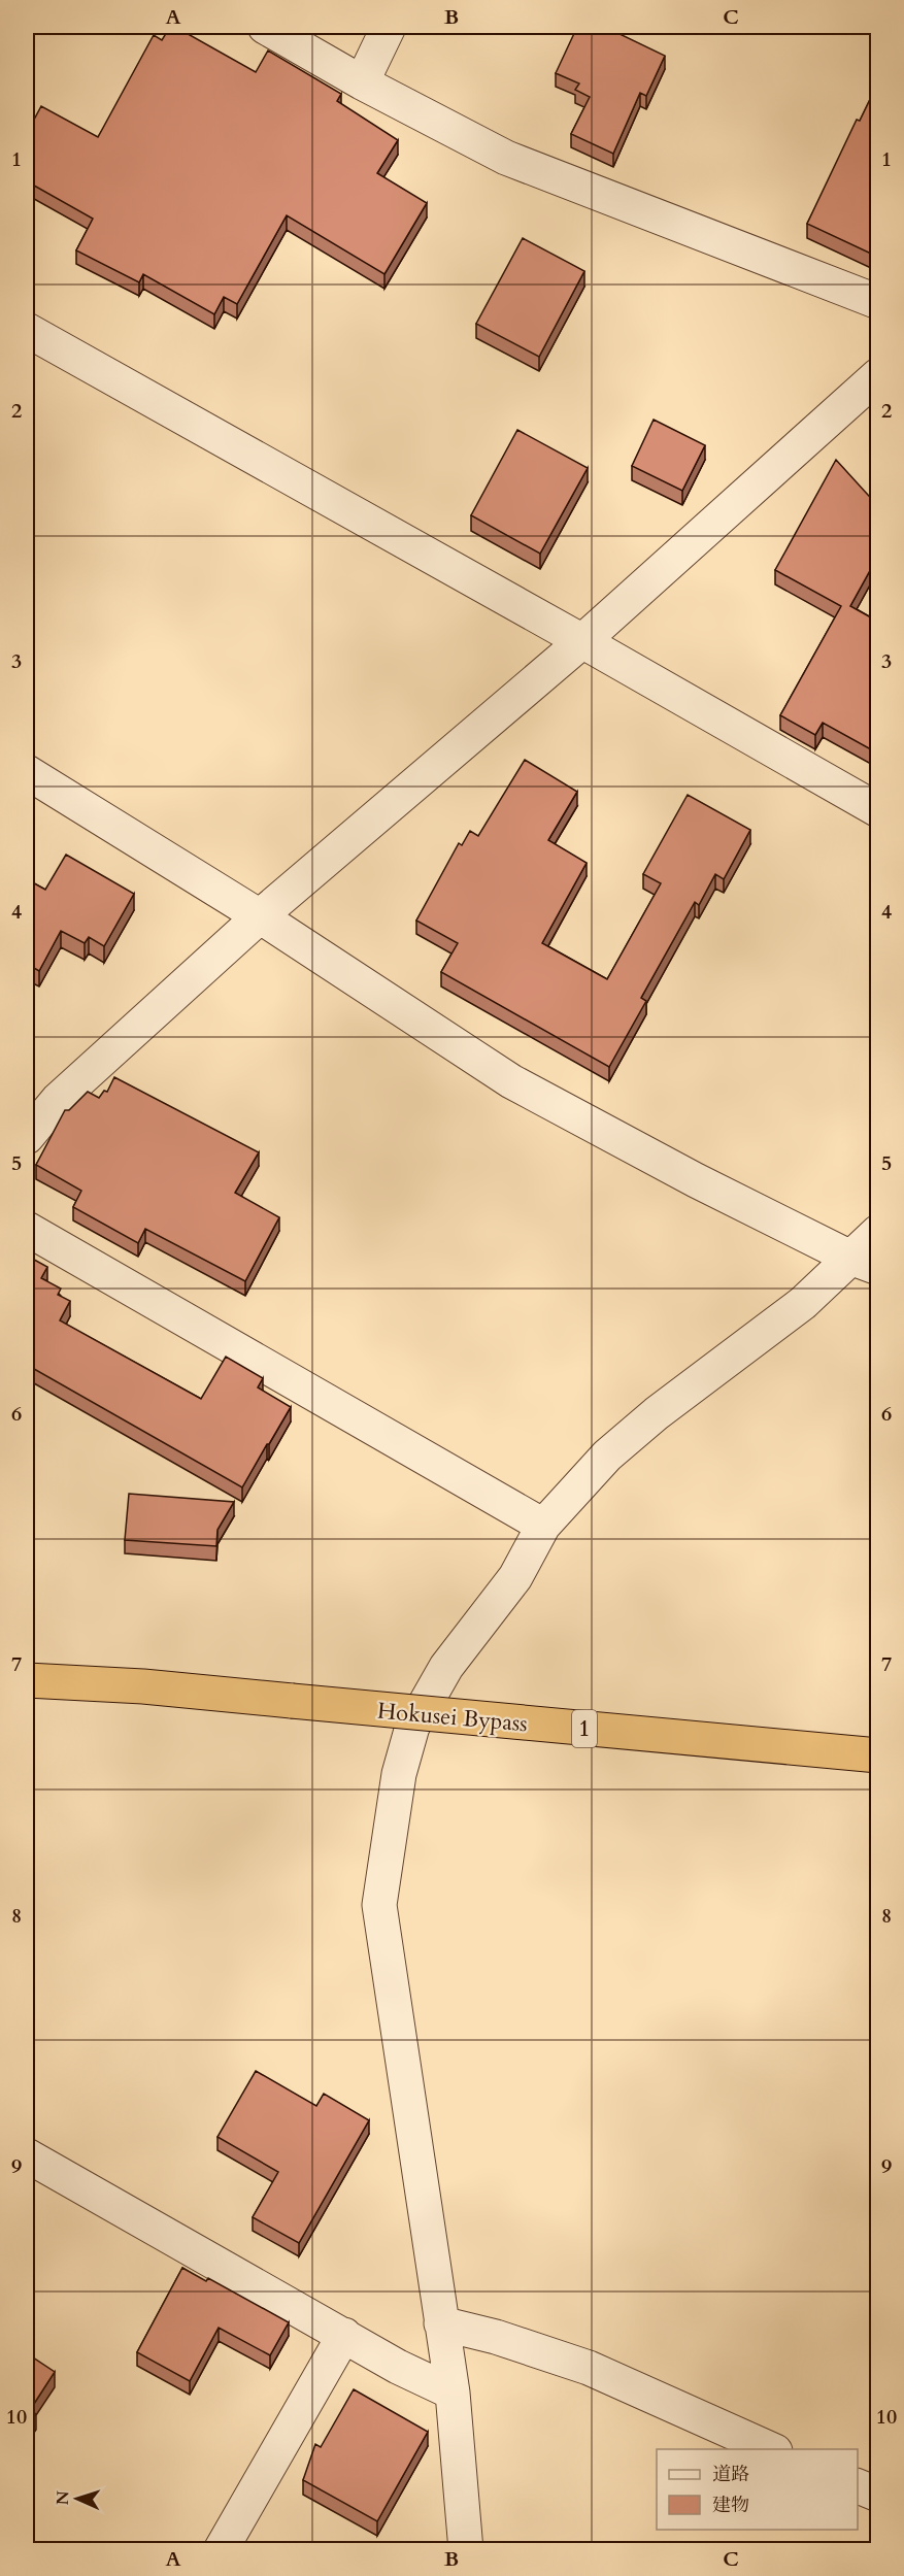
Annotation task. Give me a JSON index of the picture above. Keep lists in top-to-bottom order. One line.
{"streets":{"highway":["Hokusei Bypass","1"]},"legend":["道路","建物"],"north":"left","grid":{"columns":["A","B","C"],"rows":["1","2","3","4","5","6","7","8","9","10"]}}
